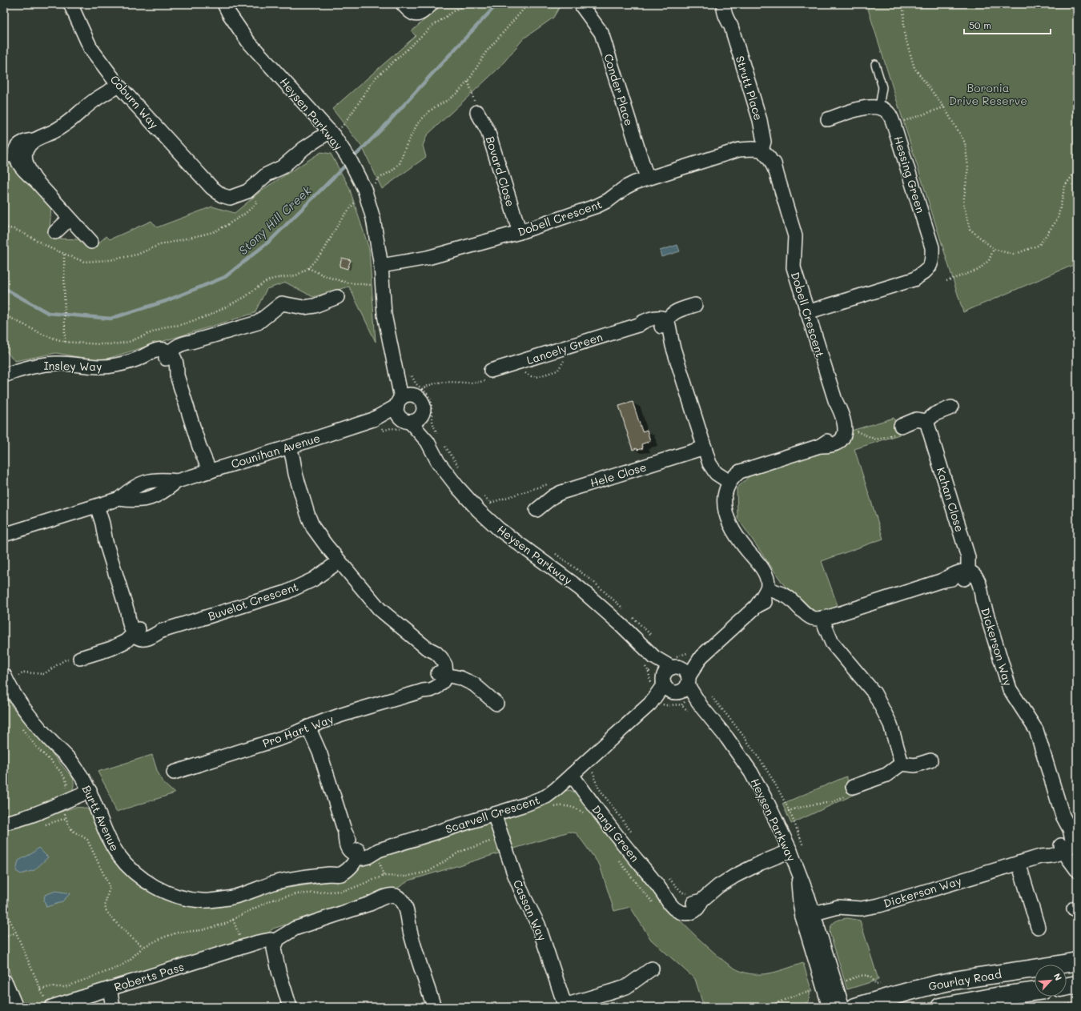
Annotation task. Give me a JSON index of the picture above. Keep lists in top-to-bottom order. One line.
{"streets":{"main road":["Gourlay Road"],"street":["Strutt Place","Conder Place","Coburn Way","Heysen Parkway","Bovard Close","Hessing Green","Dobell Crescent","Lancely Green","Insley Way","Counihan Avenue","Hele Close","Kahan Close","Buvelot Crescent","Dickerson Way","Pro Hart Way","Scarvell Crescent","Burtt Avenue","Dargi Green","Cassan Way","Roberts Pass"]},"crossings":[["Strutt Place","Dobell Crescent"],["Conder Place","Dobell Crescent"],["Coburn Way","Heysen Parkway"],["Heysen Parkway","Dobell Crescent"],["Heysen Parkway","Counihan Avenue"],["Heysen Parkway","Dickerson Way"],["Heysen Parkway","Scarvell Crescent"],["Heysen Parkway","Dargi Green"],["Bovard Close","Dobell Crescent"],["Hessing Green","Dobell Crescent"],["Kahan Close","Dickerson Way"],["Scarvell Crescent","Burtt Avenue"],["Scarvell Crescent","Dargi Green"],["Scarvell Crescent","Cassan Way"]],"water":["Stony Hill Creek"],"parks":["Boronia Drive Reserve"],"scale_bar":"50 m","north":"top right"}
